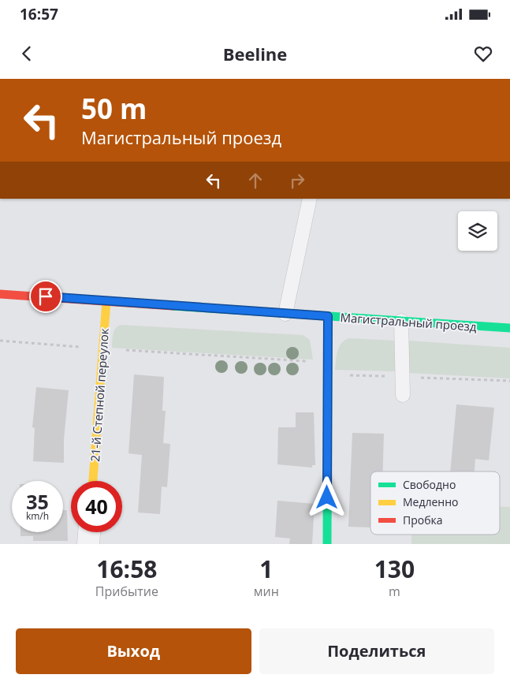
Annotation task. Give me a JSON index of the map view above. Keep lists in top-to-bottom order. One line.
{"streets":{"main road":["Магистральный проезд","21-й Степной переулок"]},"crossings":[["Магистральный проезд","21-й Степной переулок"]],"legend":["Свободно","Медленно","Пробка"],"page":{"status":"16:57","header":"Beeline","turn":["50 m","Магистральный проезд"],"speed":"35 km/h","limit":"40","eta":["16:58","Прибытие","1","мин","130","m"],"buttons":["Выход","Поделиться"]}}
